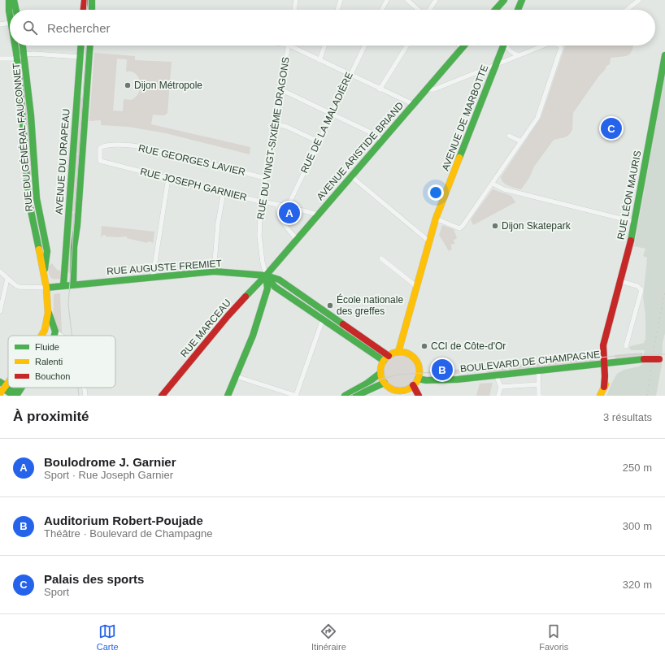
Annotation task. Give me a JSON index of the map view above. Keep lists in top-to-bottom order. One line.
{"streets":{"main road":["AVENUE DE MARBOTTE","RUE DU GÉNÉRAL FAUCONNET","AVENUE ARISTIDE BRIAND","AVENUE DU DRAPEAU","RUE LÉON MAURIS","RUE AUGUSTE FREMIET","RUE MARCEAU","BOULEVARD DE CHAMPAGNE"],"street":["RUE DE LA MALADIÈRE","RUE DU VINGT-SIXIÈME DRAGONS","RUE GEORGES LAVIER","RUE JOSEPH GARNIER"]},"crossings":[["AVENUE DE MARBOTTE","RUE AUGUSTE FREMIET"],["AVENUE DE MARBOTTE","BOULEVARD DE CHAMPAGNE"],["RUE DE LA MALADIÈRE","RUE JOSEPH GARNIER"],["RUE DU GÉNÉRAL FAUCONNET","RUE AUGUSTE FREMIET"],["RUE DU VINGT-SIXIÈME DRAGONS","AVENUE ARISTIDE BRIAND"],["RUE DU VINGT-SIXIÈME DRAGONS","RUE GEORGES LAVIER"],["RUE DU VINGT-SIXIÈME DRAGONS","RUE JOSEPH GARNIER"],["RUE DU VINGT-SIXIÈME DRAGONS","RUE AUGUSTE FREMIET"],["RUE DU VINGT-SIXIÈME DRAGONS","RUE MARCEAU"],["AVENUE ARISTIDE BRIAND","RUE JOSEPH GARNIER"],["AVENUE ARISTIDE BRIAND","RUE AUGUSTE FREMIET"],["AVENUE ARISTIDE BRIAND","RUE MARCEAU"],["RUE GEORGES LAVIER","RUE JOSEPH GARNIER"],["AVENUE DU DRAPEAU","RUE AUGUSTE FREMIET"],["RUE LÉON MAURIS","BOULEVARD DE CHAMPAGNE"],["RUE AUGUSTE FREMIET","RUE MARCEAU"],["RUE AUGUSTE FREMIET","BOULEVARD DE CHAMPAGNE"]],"places":["Dijon Métropole","Dijon Skatepark","École nationale des greffes","CCI de Côte-d'Or"],"legend":["Fluide","Ralenti","Bouchon"],"page":{"search":"Rechercher","pins":["C","A","B"],"heading":["À proximité","3 résultats"],"list":[{"mark":"A","name":"Boulodrome J. Garnier","note":"Sport · Rue Joseph Garnier","value":"250 m"},{"mark":"B","name":"Auditorium Robert-Poujade","note":"Théâtre · Boulevard de Champagne","value":"300 m"},{"mark":"C","name":"Palais des sports","note":"Sport","value":"320 m"}],"nav":["Carte","Itinéraire","Favoris"]}}
